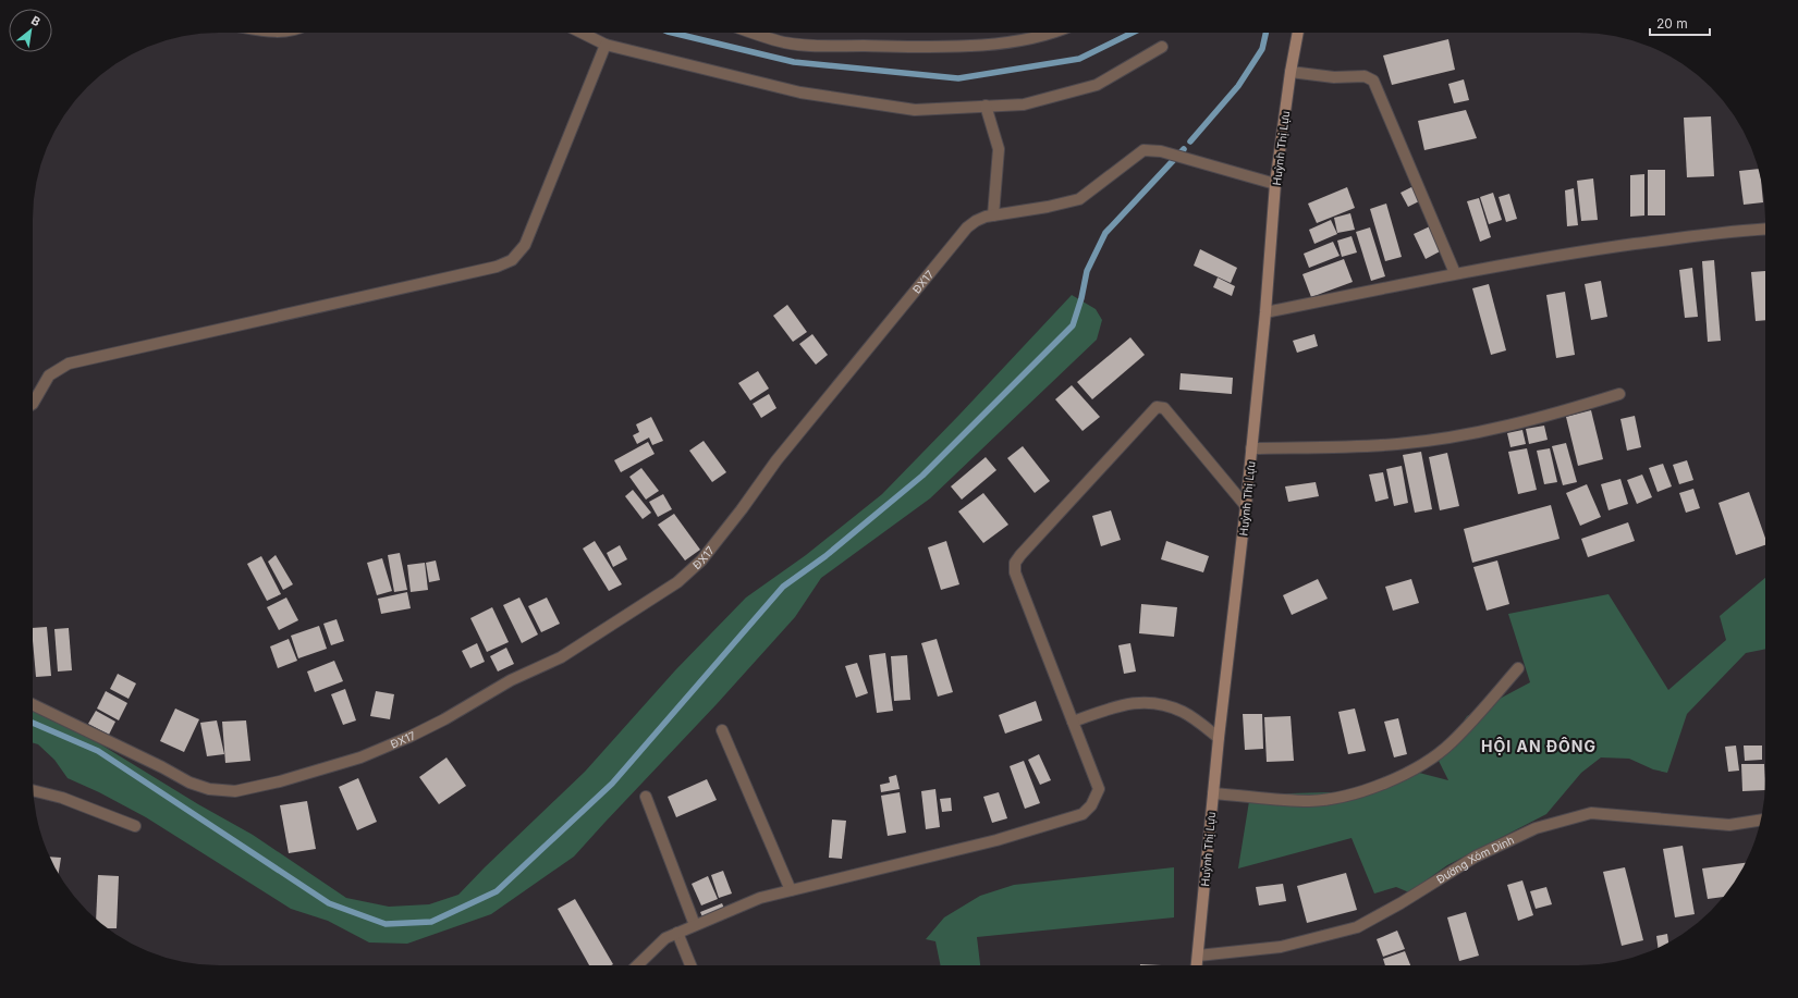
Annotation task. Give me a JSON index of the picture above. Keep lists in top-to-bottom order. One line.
{"streets":{"street":["Huỳnh Thị Lựu","ĐX17","Đường Xóm Dinh"]},"crossings":[["Huỳnh Thị Lựu","ĐX17"],["Huỳnh Thị Lựu","Đường Xóm Dinh"]],"districts":["HỘI AN ĐÔNG"],"scale_bar":"20 m","north":"top right"}
